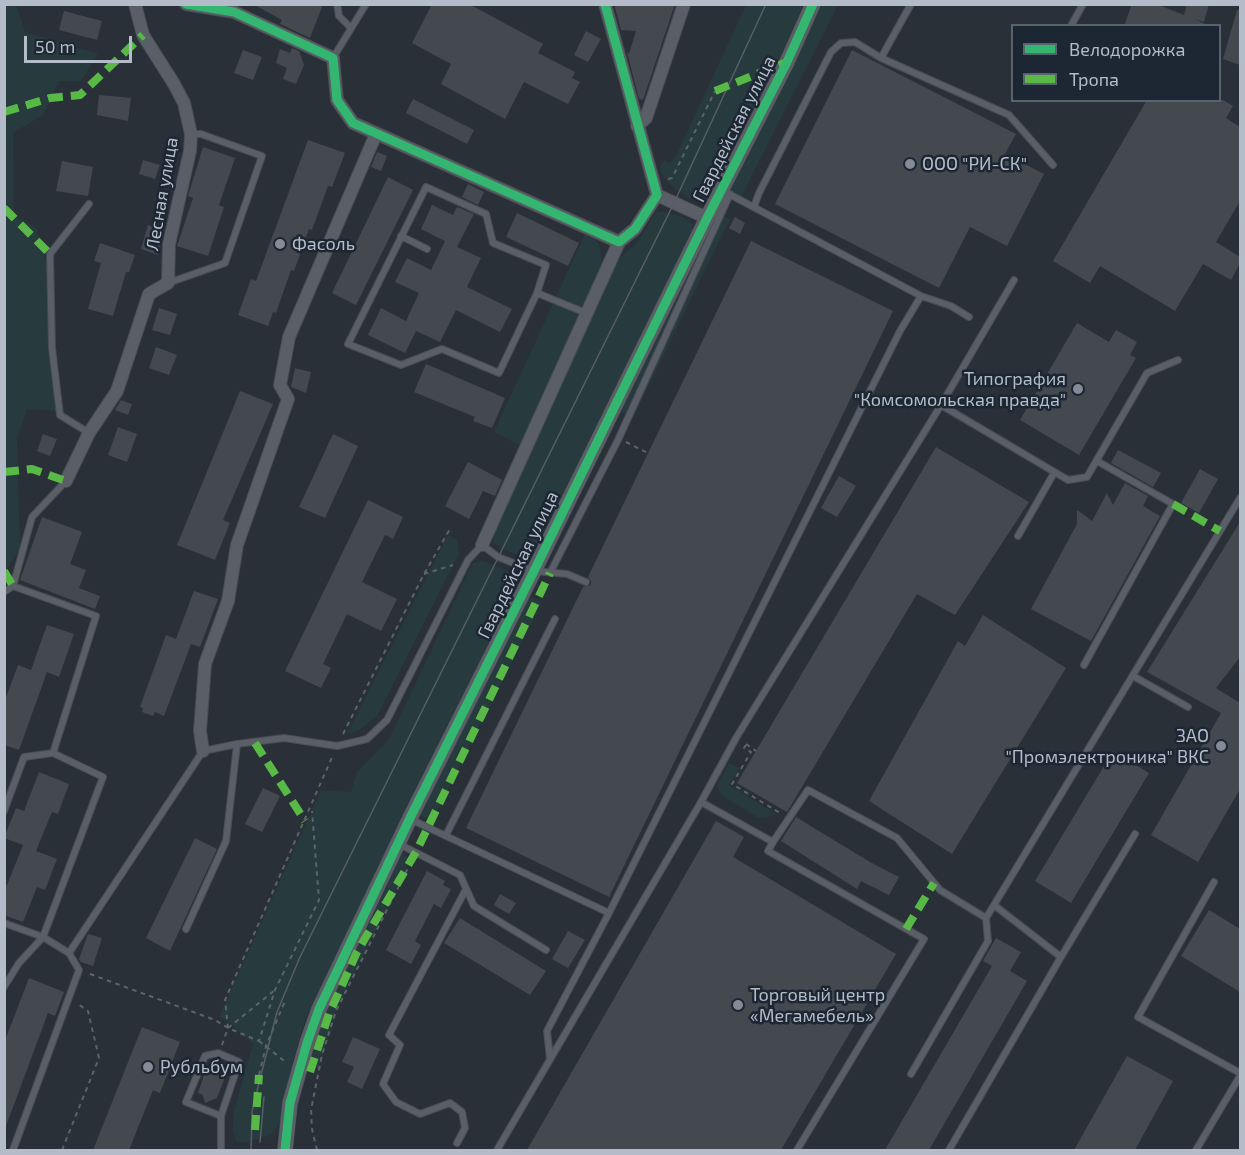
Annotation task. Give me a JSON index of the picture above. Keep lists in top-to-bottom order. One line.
{"streets":{"street":["Гвардейская улица","Лесная улица"]},"places":["ООО \"РИ-СК\"","Фасоль","Типография \"Комсомольская правда\"","ЗАО \"Промэлектроника\" ВКС","Торговый центр «Мегамебель»","Рубльбум"],"legend":["Велодорожка","Тропа"],"scale_bar":"50 m"}
